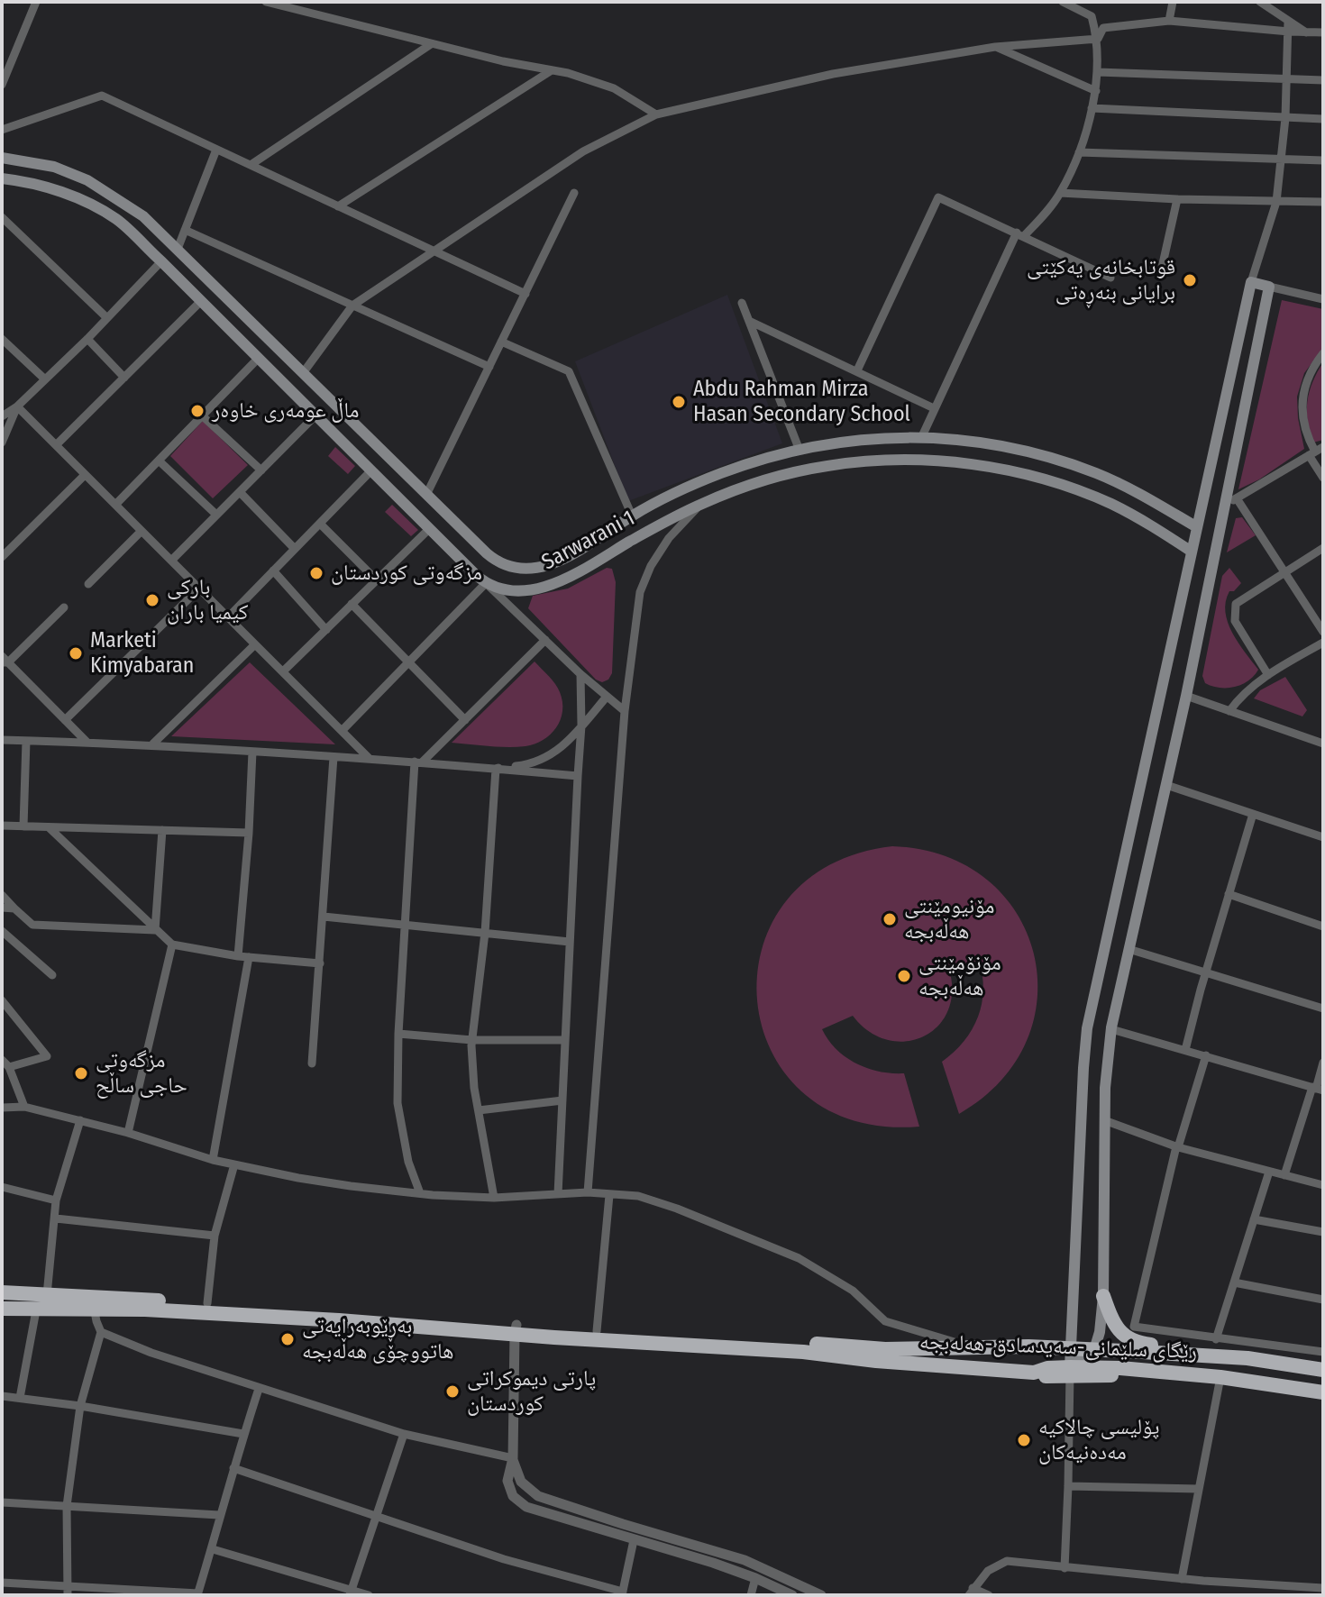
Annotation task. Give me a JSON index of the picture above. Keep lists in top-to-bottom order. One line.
{"streets":{"highway":["رێگای سلێمانی-سەیدسادق-هەلەبجە"],"main road":["Sarwarani 1"]},"places":["قوتابخانەی یەکێتی برایانی بنەڕەتی","Abdu Rahman Mirza Hasan Secondary School","ماڵ عومەری خاوەر","مزگەوتی کوردستان","باركى كيميا باران","Marketi Kimyabaran","مۆنیومێنتی هەڵەبجە","مۆنۆمێنتی هەڵەبجە","مزگەوتی حاجی ساڵح","بەڕێوبەرایەتی هاتووچۆی هەڵەبجە","پارتی دیموکراتی کوردستان","پۆلیسی چالاکیە مەدەنیەکان"]}
